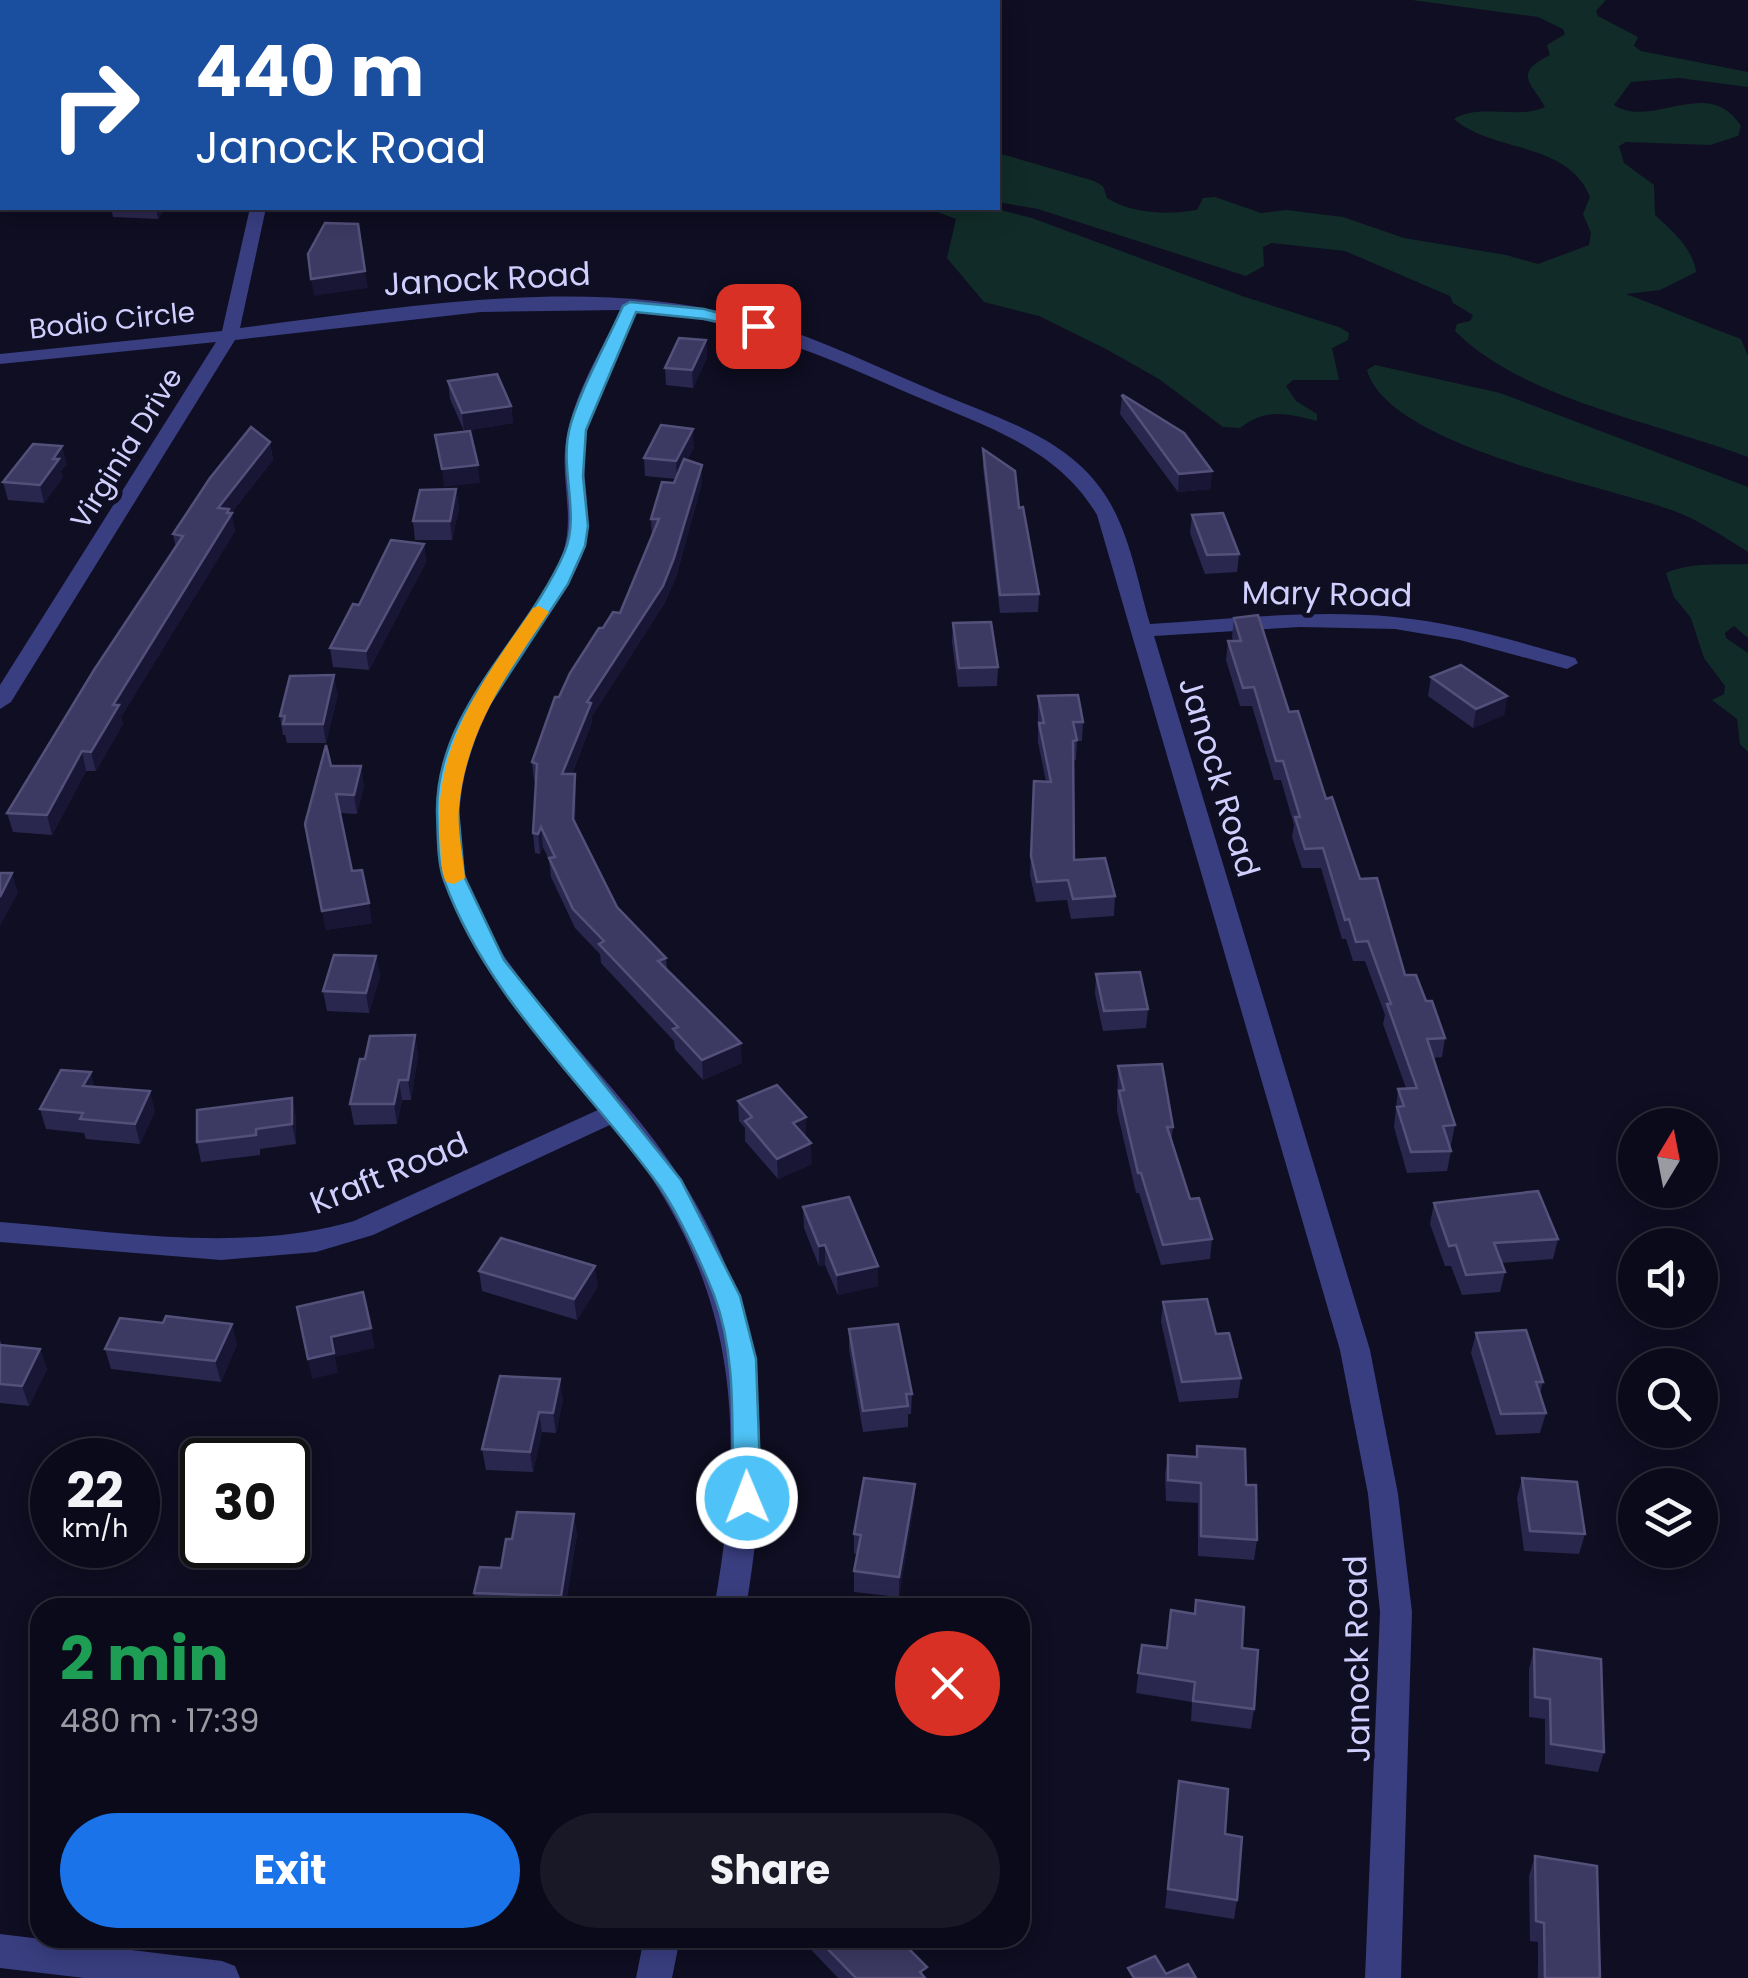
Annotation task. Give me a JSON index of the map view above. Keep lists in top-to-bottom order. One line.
{"streets":{"street":["Janock Road","Bodio Circle","Virginia Drive","Mary Road","Kraft Road"]},"crossings":[["Janock Road","Bodio Circle"],["Janock Road","Virginia Drive"],["Janock Road","Mary Road"],["Bodio Circle","Virginia Drive"]],"north":"top","page":{"turn":["440 m","Janock Road"],"speed":"22 km/h","limit":"30","heading":["2 min","480 m · 17:39"],"buttons":["Exit","Share"]}}
